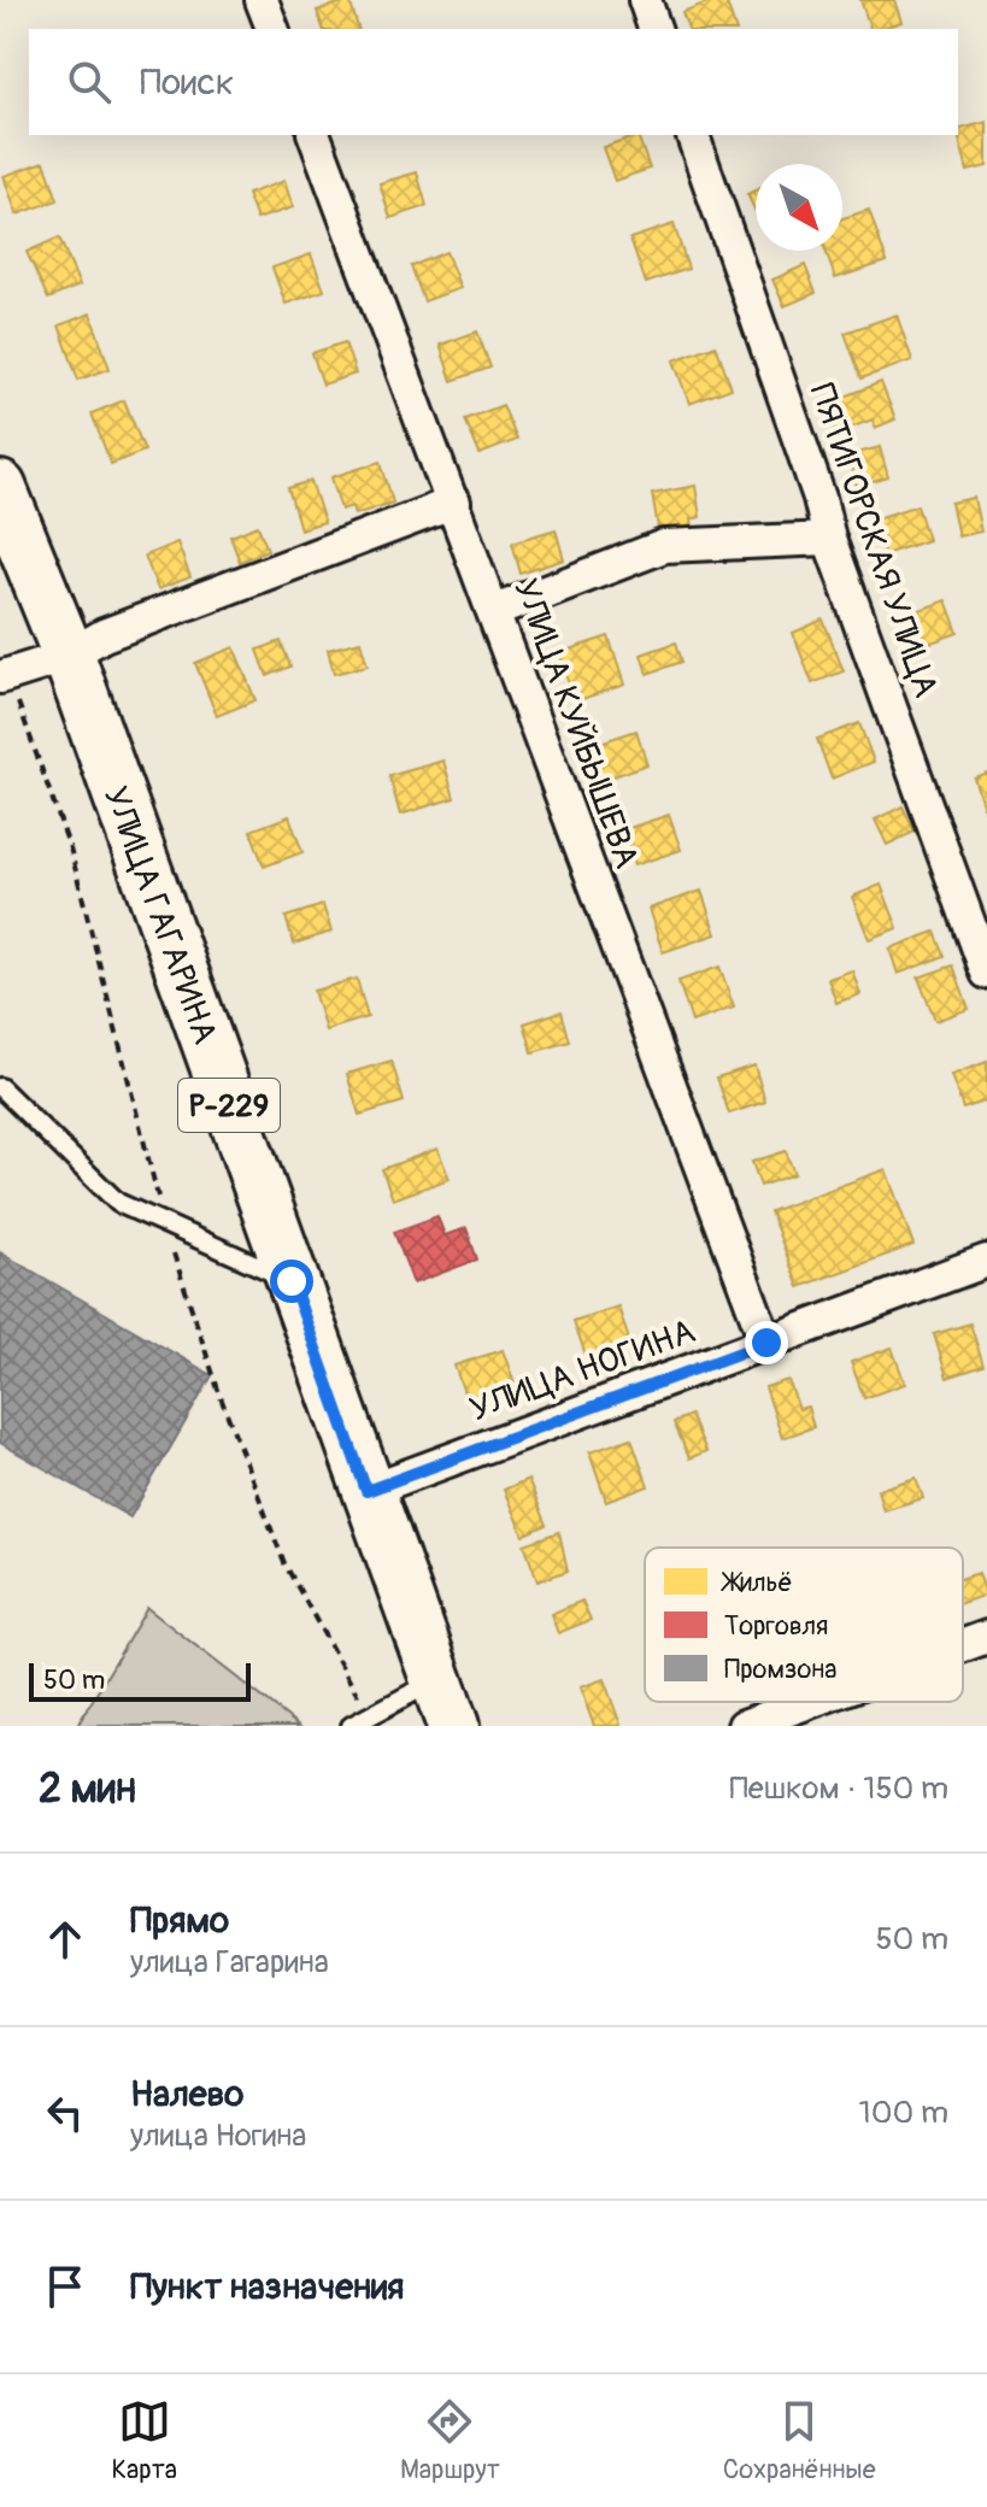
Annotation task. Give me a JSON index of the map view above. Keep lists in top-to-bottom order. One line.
{"streets":{"main road":["УЛИЦА ГАГАРИНА","Р-229"],"street":["ПЯТИГОРСКАЯ УЛИЦА","УЛИЦА КУЙБЫШЕВА","УЛИЦА НОГИНА"]},"crossings":[["УЛИЦА КУЙБЫШЕВА","УЛИЦА НОГИНА"],["УЛИЦА ГАГАРИНА","УЛИЦА НОГИНА"]],"legend":["Жильё","Торговля","Промзона"],"scale_bar":"50 m","north":"bottom right","page":{"search":"Поиск","scale":"50 m","heading":["2 мин","Пешком · 150 m"],"list":[["Прямо","улица Гагарина","50 m"],["Налево","улица Ногина","100 m"],"Пункт назначения"],"nav":["Карта","Маршрут","Сохранённые"]}}
